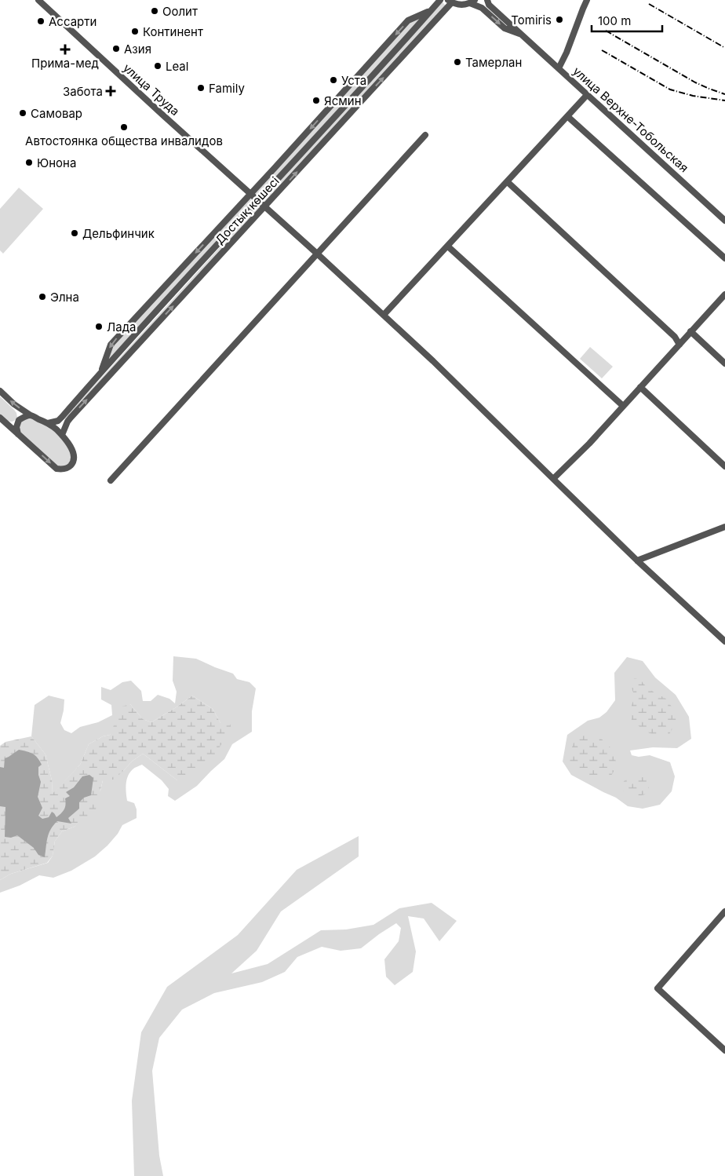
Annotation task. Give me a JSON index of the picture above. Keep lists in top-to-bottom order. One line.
{"streets":{"street":["улица Труда","улица Верхне-Тобольская","Достық көшесі"]},"crossings":[["улица Труда","Достық көшесі"],["улица Верхне-Тобольская","Достық көшесі"]],"places":{"other":["Оолит","Tomiris","Ассарти","Континент","Азия","Тамерлан","Leal","Уста","Family","Ясмин","Самовар","Автостоянка общества инвалидов","Юнона","Дельфинчик","Элна","Лада"],"health":["Прима-мед","Забота"]},"scale_bar":"100 m"}
